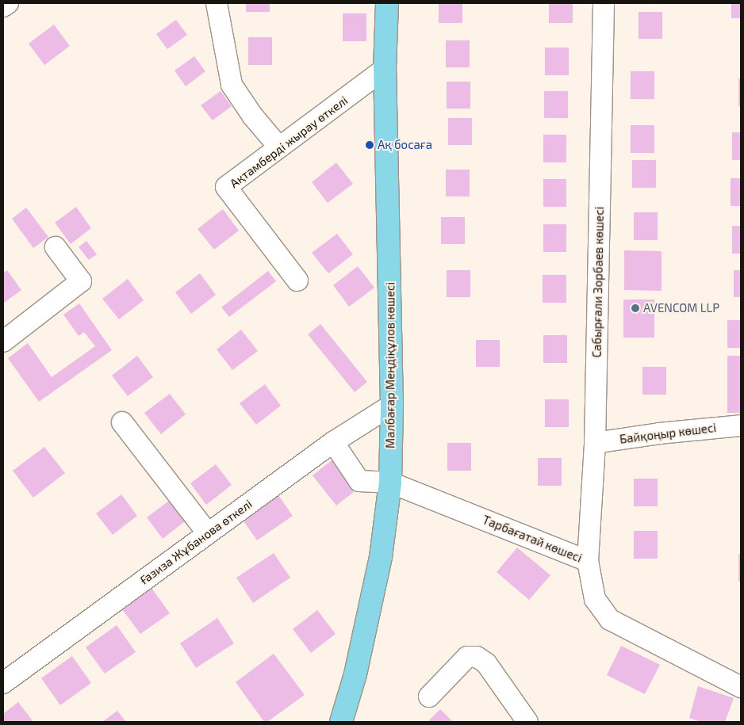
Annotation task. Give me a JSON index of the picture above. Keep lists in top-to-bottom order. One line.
{"streets":{"main road":["Малбағар Меңдіқұлов көшесі"],"street":["Ақтамберді жырау өткелі","Сабырғали Зорбаев көшесі","Байқоңыр көшесi","Тарбағатай көшесi","Ғазиза Жұбанова өткелі"]},"crossings":[["Ақтамберді жырау өткелі","Малбағар Меңдіқұлов көшесі"],["Сабырғали Зорбаев көшесі","Байқоңыр көшесi"],["Сабырғали Зорбаев көшесі","Тарбағатай көшесi"],["Малбағар Меңдіқұлов көшесі","Тарбағатай көшесi"],["Малбағар Меңдіқұлов көшесі","Ғазиза Жұбанова өткелі"],["Тарбағатай көшесi","Ғазиза Жұбанова өткелі"]],"places":["Ақ босаға","AVENCOM LLP"]}
